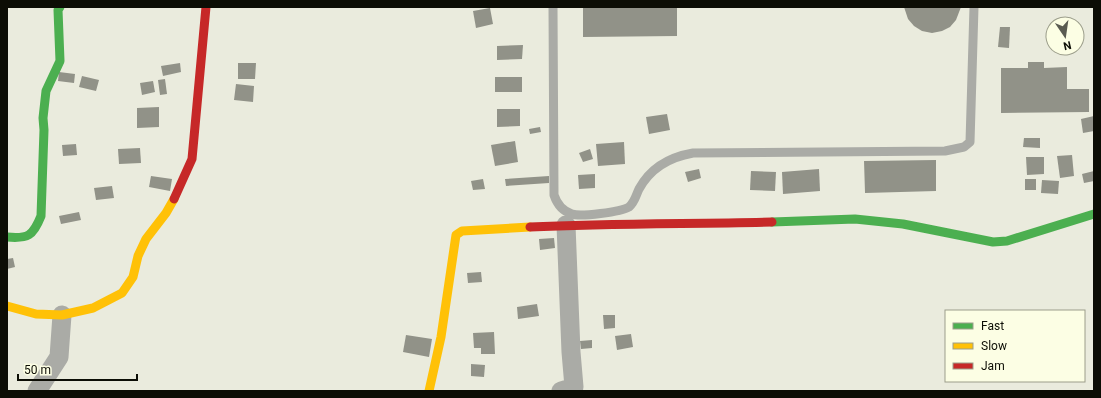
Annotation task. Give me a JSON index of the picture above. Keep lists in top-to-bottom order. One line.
{"legend":["Fast","Slow","Jam"],"scale_bar":"50 m","north":"bottom"}
